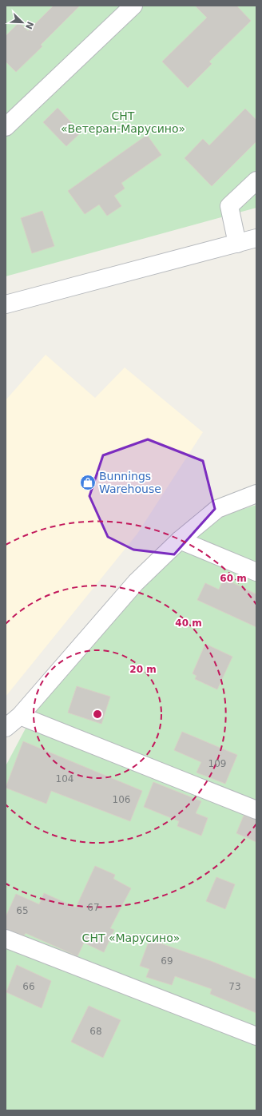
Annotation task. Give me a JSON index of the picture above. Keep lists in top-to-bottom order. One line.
{"parks":["СНТ «Ветеран-Марусино»","СНТ «Марусино»"],"places":{"shop":["Bunnings Warehouse"]},"house_numbers":["109","104","106","67","65","69","66","73","68"],"north":"bottom right","rings":["60 m","40 m","20 m"]}
